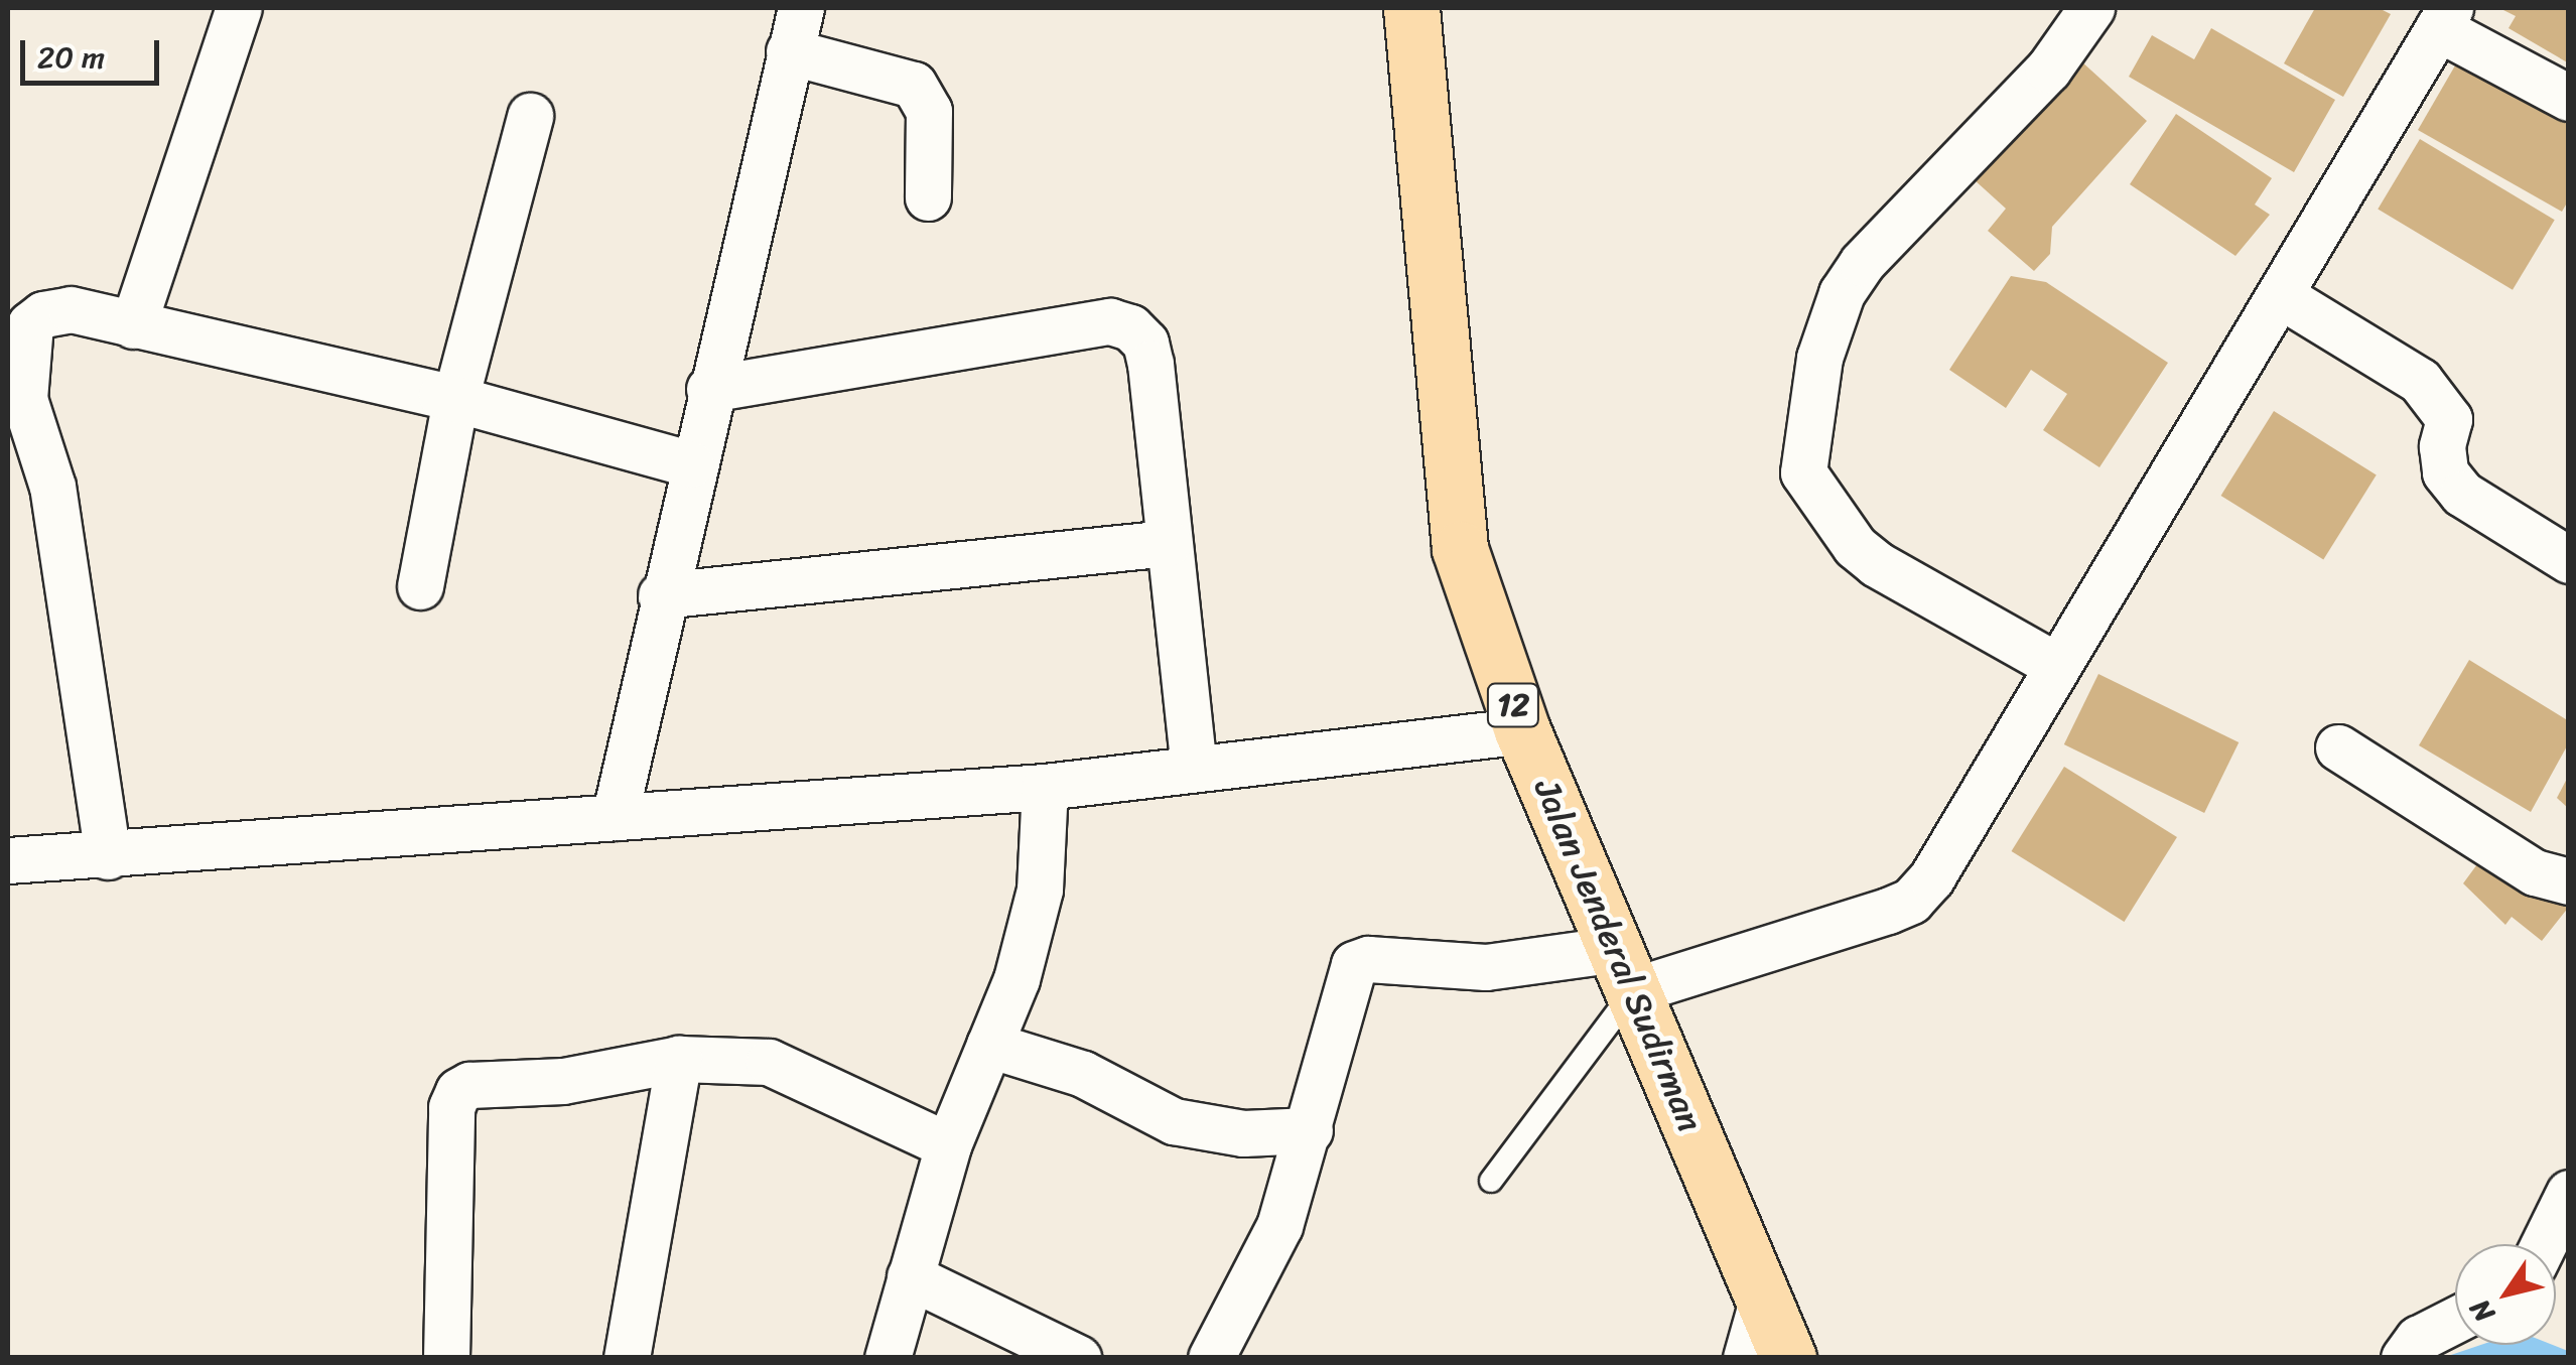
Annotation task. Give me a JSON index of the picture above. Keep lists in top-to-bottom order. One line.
{"streets":{"highway":["12","Jalan Jenderal Sudirman"]},"scale_bar":"20 m","north":"bottom left"}
